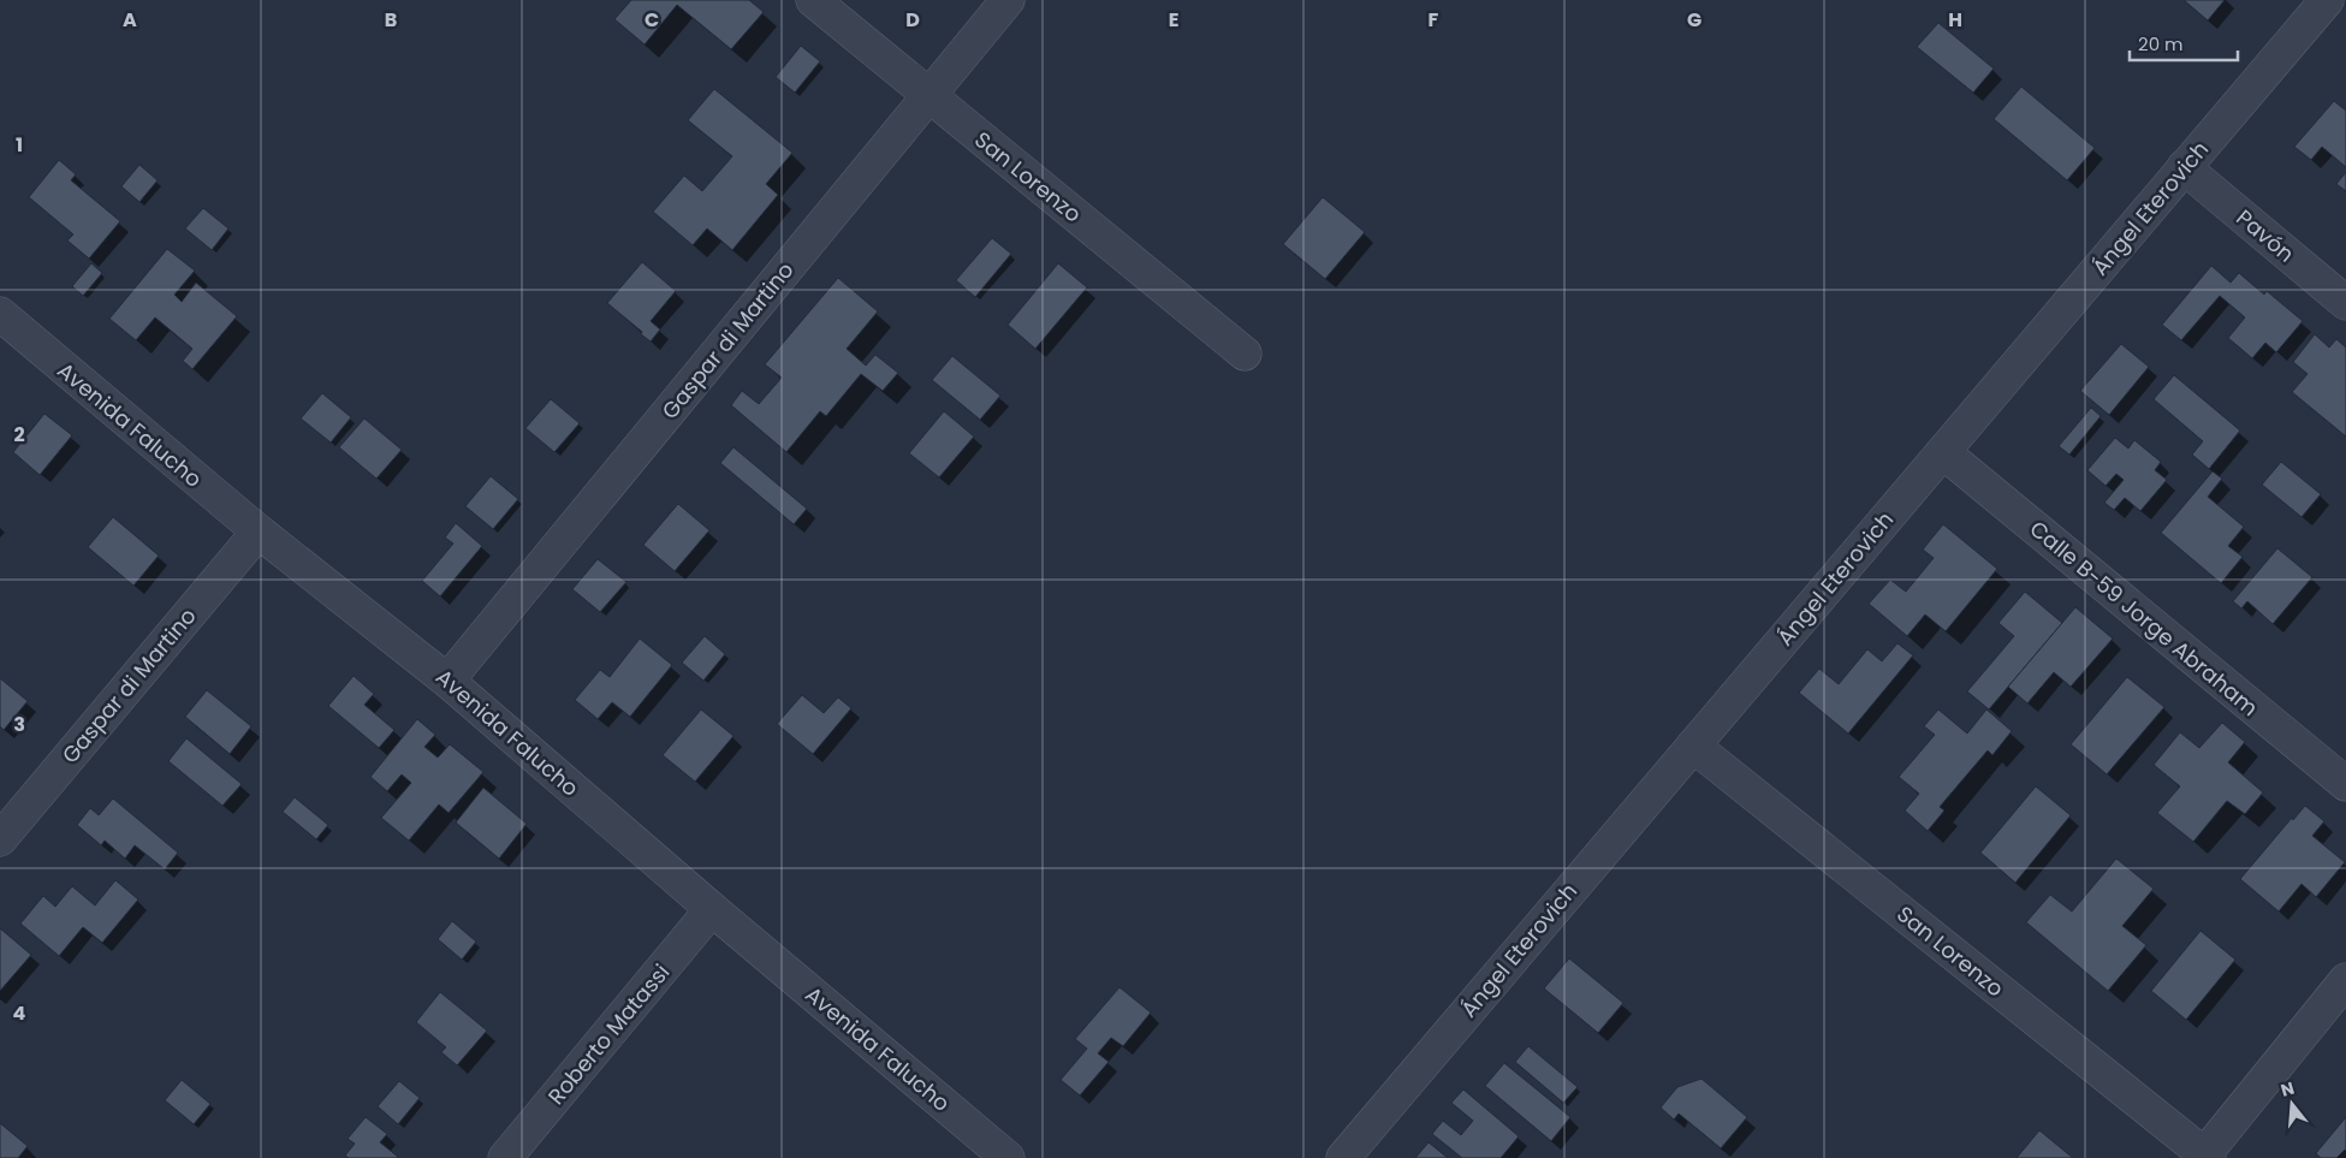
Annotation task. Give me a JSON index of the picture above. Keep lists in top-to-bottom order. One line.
{"streets":{"street":["San Lorenzo","Ángel Eterovich","Pavón","Gaspar di Martino","Avenida Falucho","Calle B-59 Jorge Abraham","Roberto Matassi"]},"crossings":[["San Lorenzo","Ángel Eterovich"],["San Lorenzo","Gaspar di Martino"],["Ángel Eterovich","Pavón"],["Ángel Eterovich","Calle B-59 Jorge Abraham"],["Gaspar di Martino","Avenida Falucho"],["Avenida Falucho","Roberto Matassi"]],"scale_bar":"20 m","north":"top","grid":{"columns":["A","B","C","D","E","F","G","H"],"rows":["1","2","3","4"]}}
